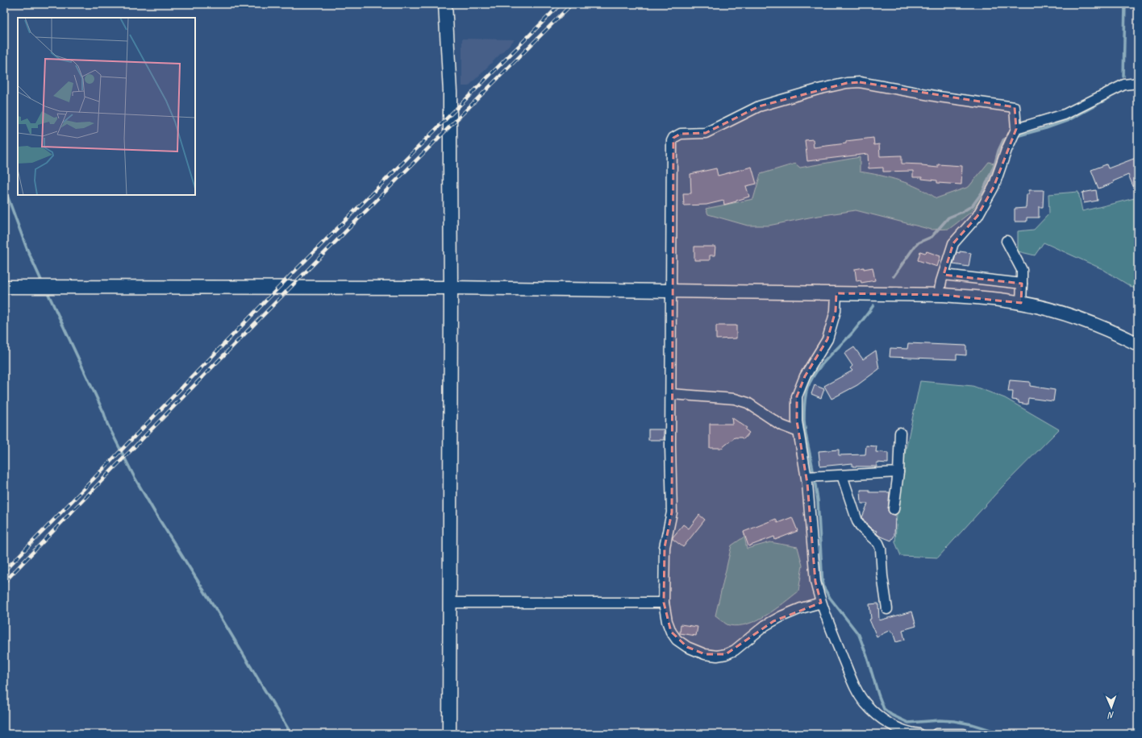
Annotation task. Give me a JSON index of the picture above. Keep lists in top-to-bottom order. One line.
{"north":"bottom"}
